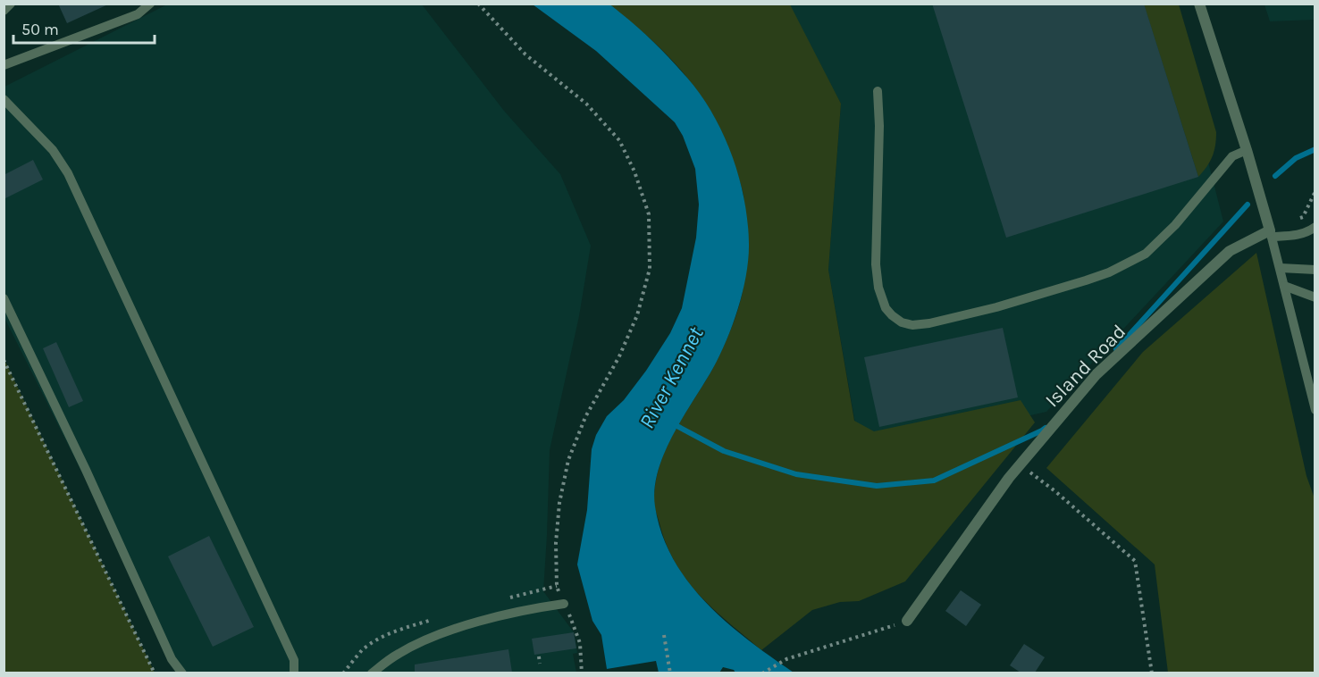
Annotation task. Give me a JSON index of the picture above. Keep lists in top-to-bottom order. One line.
{"streets":{"street":["Island Road"]},"water":["River Kennet"],"scale_bar":"50 m"}
